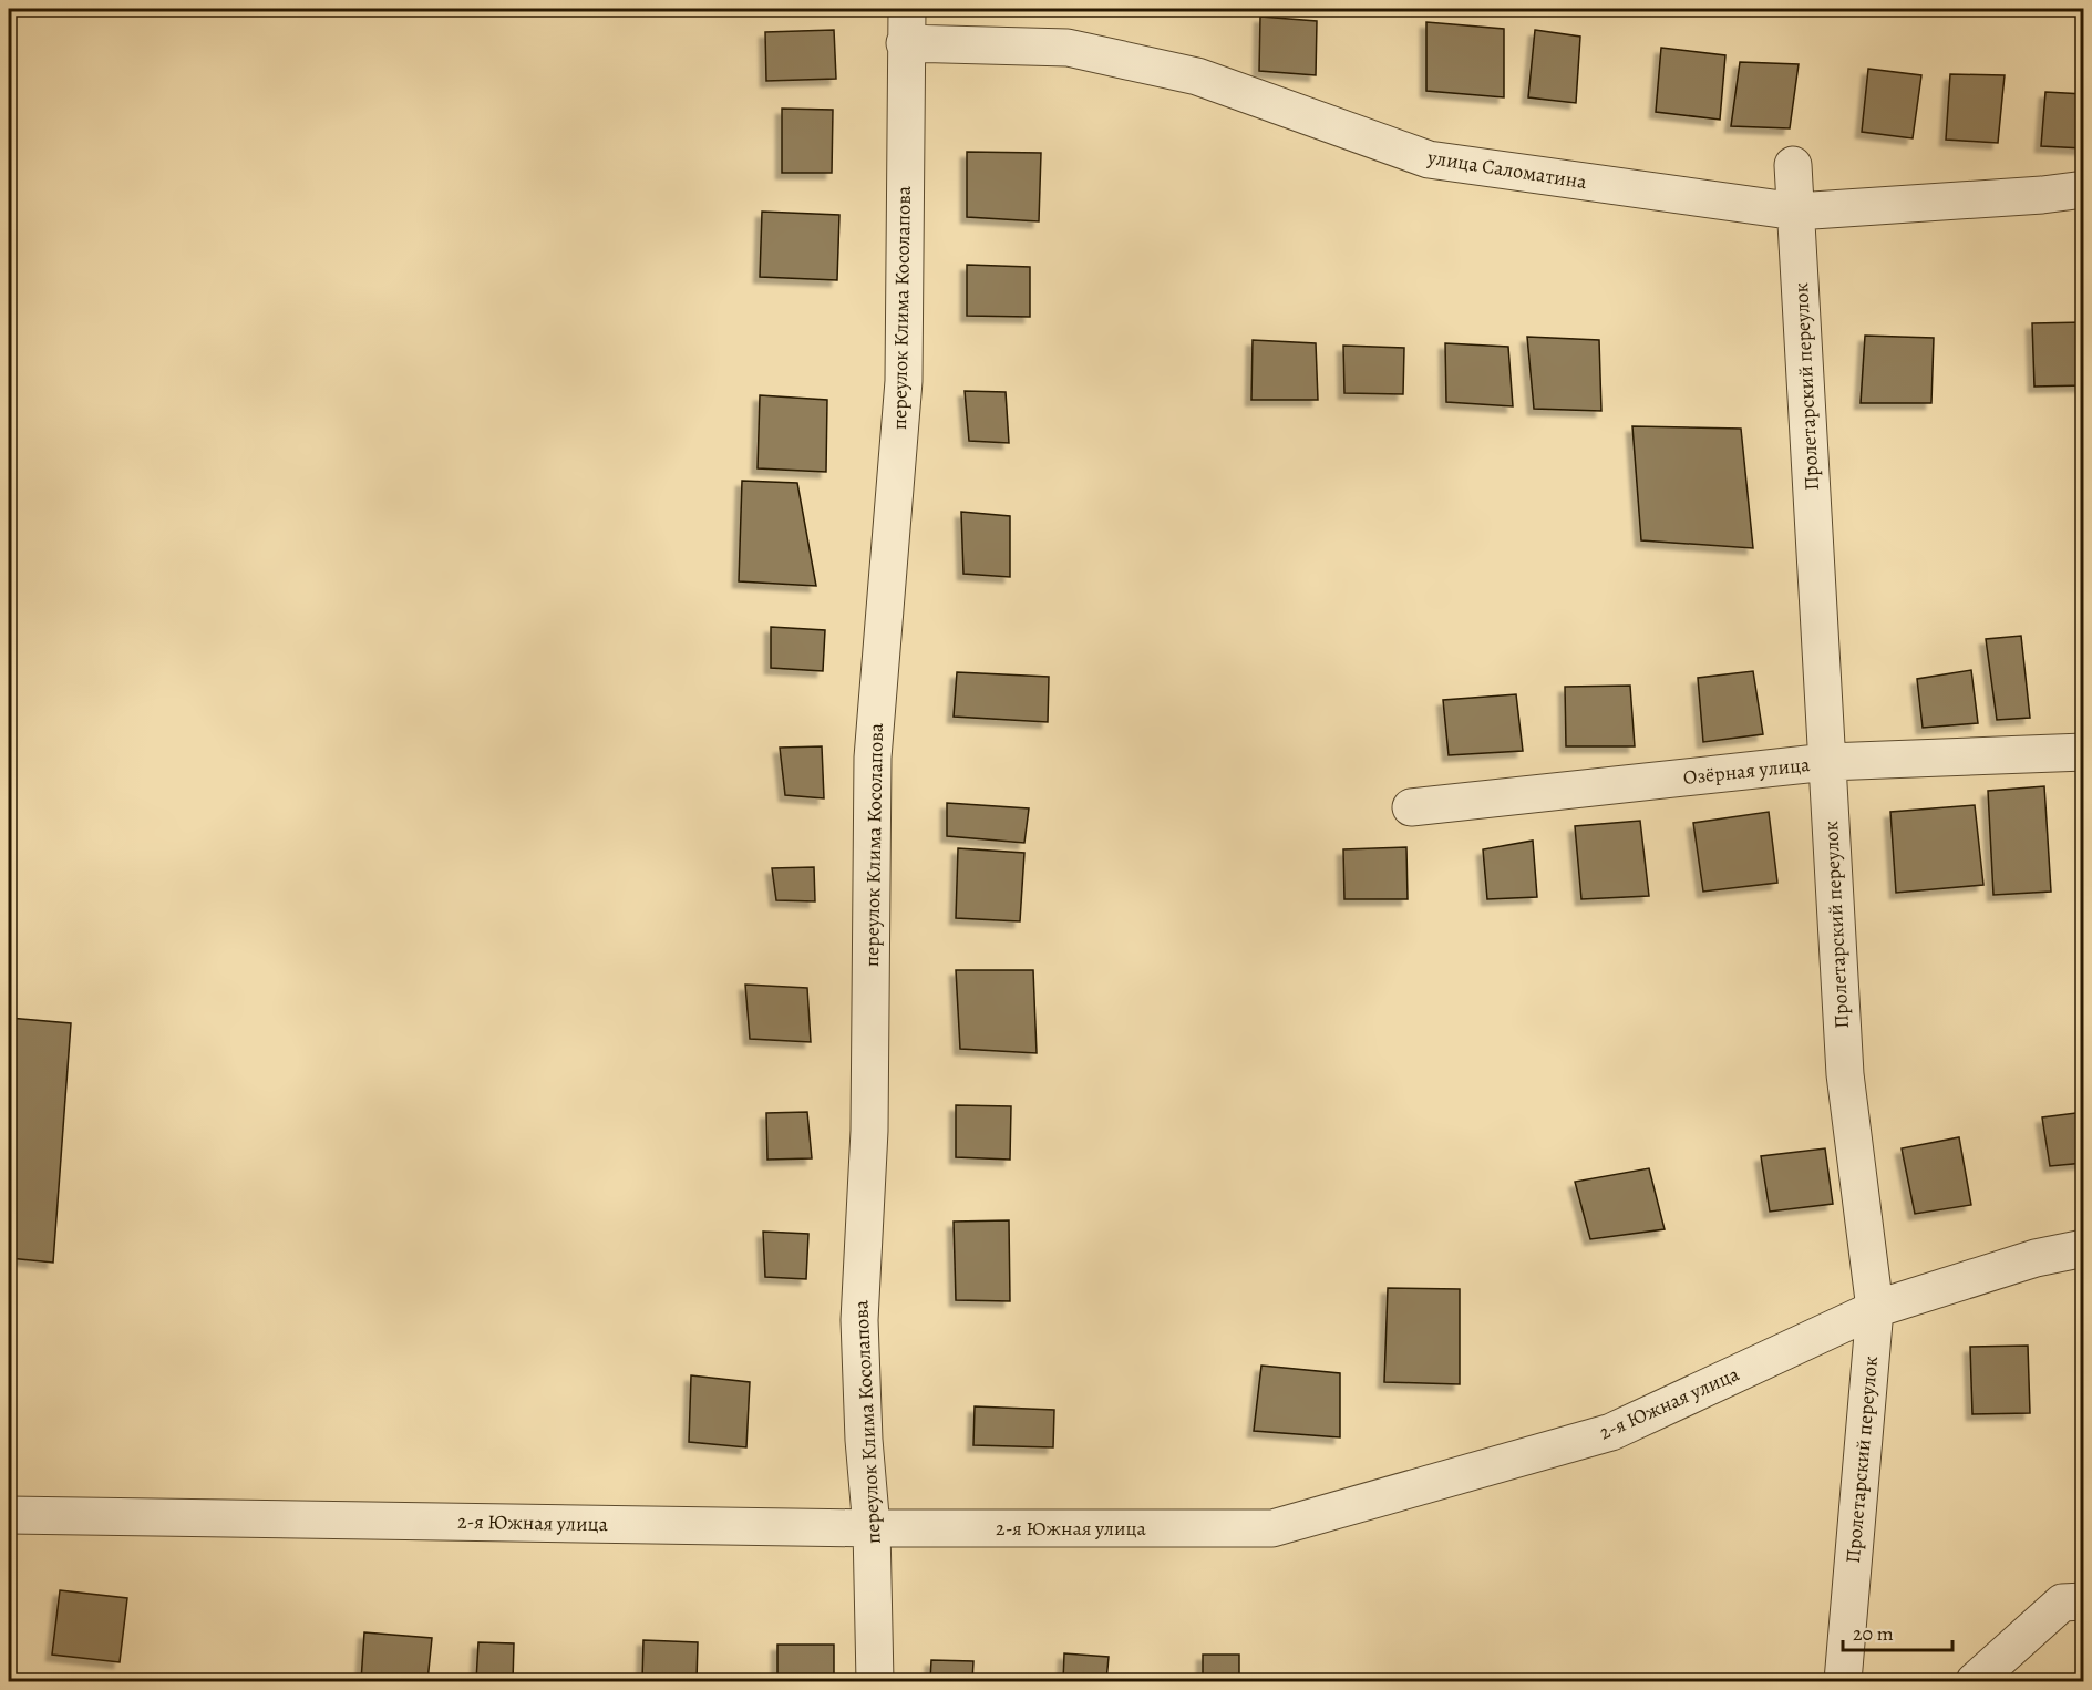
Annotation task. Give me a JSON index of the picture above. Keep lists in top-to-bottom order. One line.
{"streets":{"street":["улица Саломатина","переулок Клима Косолапова","Пролетарский переулок","Озёрная улица","2-я Южная улица"]},"crossings":[["улица Саломатина","переулок Клима Косолапова"],["улица Саломатина","Пролетарский переулок"],["переулок Клима Косолапова","2-я Южная улица"],["Пролетарский переулок","Озёрная улица"],["Пролетарский переулок","2-я Южная улица"]],"scale_bar":"20 m"}
